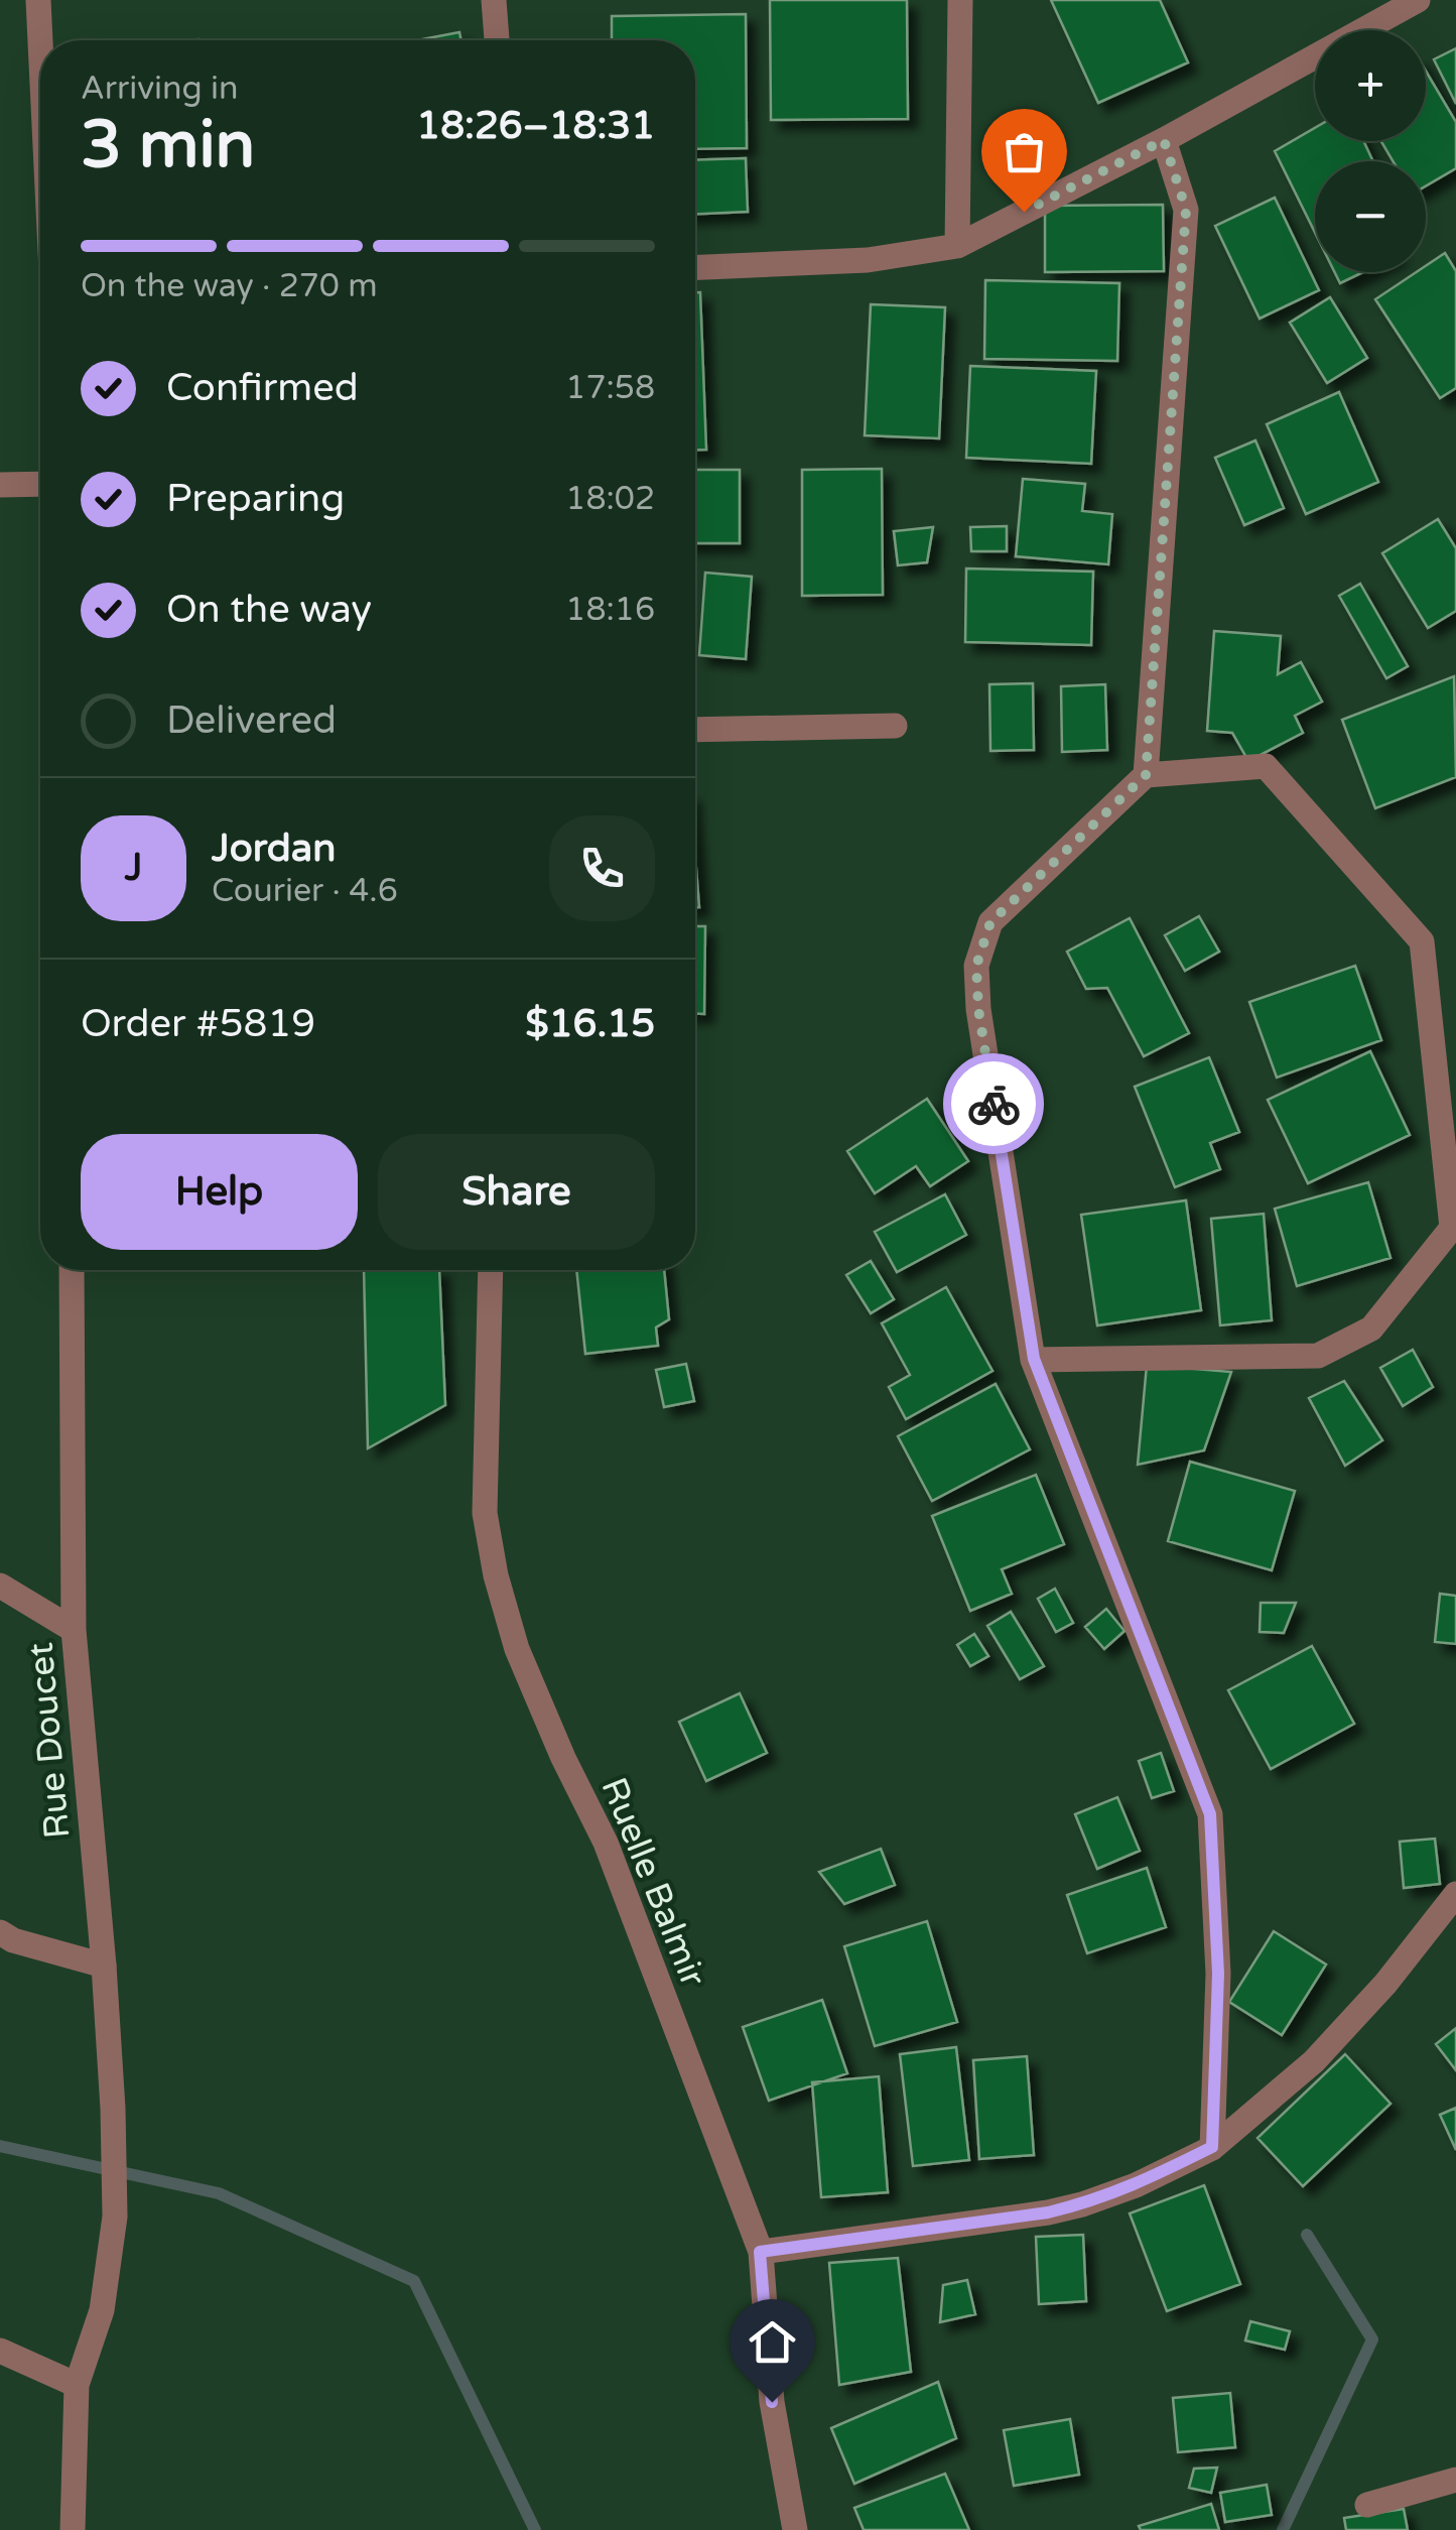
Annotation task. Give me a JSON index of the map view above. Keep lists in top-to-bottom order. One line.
{"streets":{"street":["Rue Doucet","Ruelle Balmir"]},"page":{"map_buttons":["+","−"],"heading":["3 min","Arriving in","18:26–18:31"],"panel":["Jordan","Courier · 4.6","Order #5819","$16.15"],"bar":"On the way · 270 m","list":[["Confirmed","17:58"],["Preparing","18:02"],["On the way","18:16"],"Delivered"],"round":"J","buttons":["Help","Share"]}}
